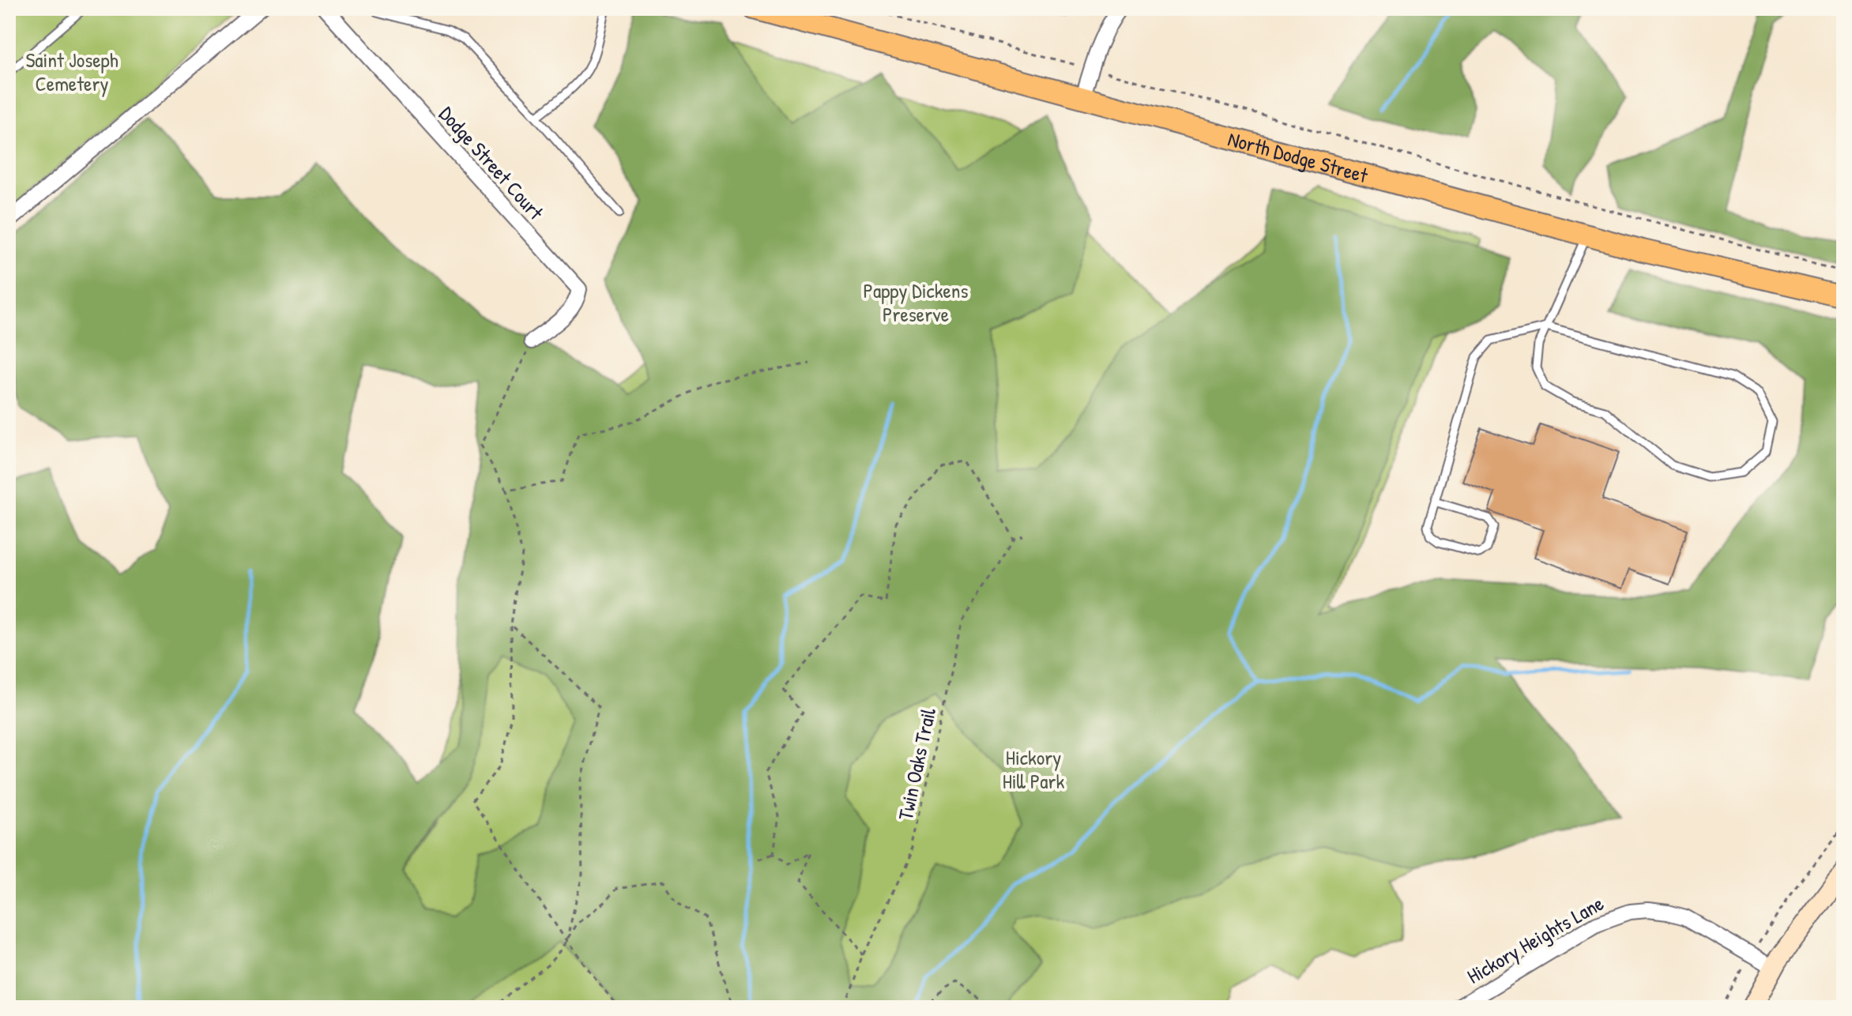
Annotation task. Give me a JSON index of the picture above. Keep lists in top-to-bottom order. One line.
{"streets":{"main road":["North Dodge Street"],"street":["Dodge Street Court","Hickory Heights Lane"],"path":["Twin Oaks Trail"]},"parks":["Saint Joseph Cemetery","Pappy Dickens Preserve","Hickory Hill Park"]}
